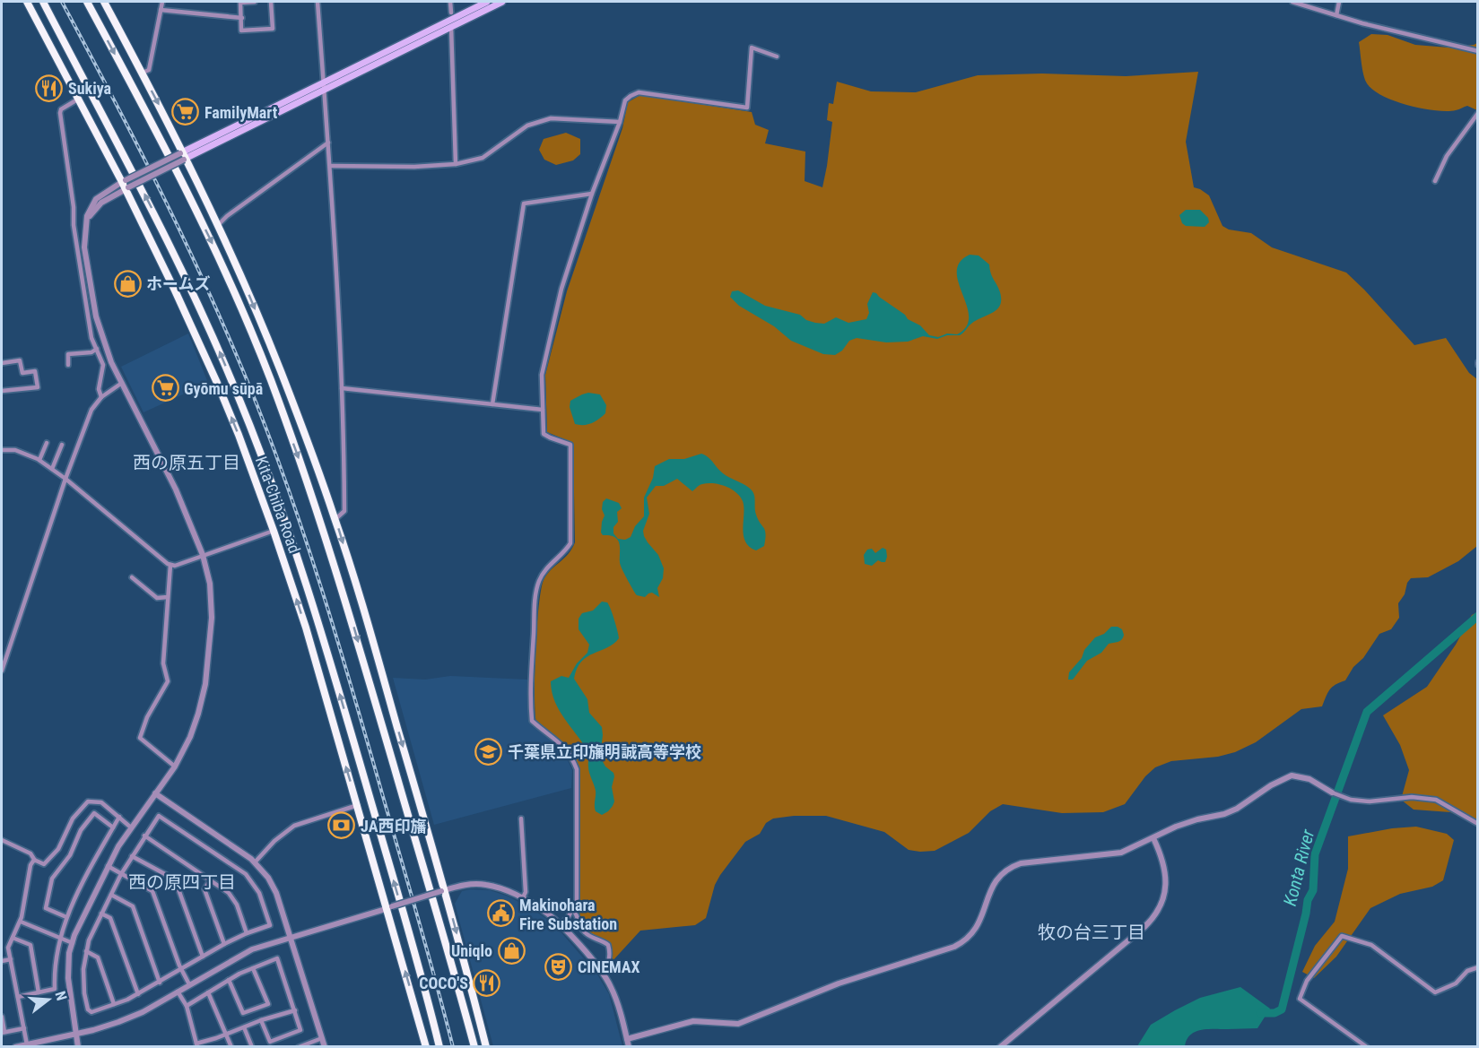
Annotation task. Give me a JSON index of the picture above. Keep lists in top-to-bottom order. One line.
{"streets":{"highway":["Kita-Chiba Road"]},"districts":["西の原五丁目","西の原四丁目","牧の台三丁目"],"water":["Konta River"],"places":{"restaurant":["Sukiya","COCO'S"],"supermarket":["FamilyMart","Gyōmu sūpā"],"shop":["ホームズ","Uniqlo"],"school or university":["千葉県立印旛明誠高等学校"],"bank":["JA西印旛"],"public building":["Makinohara Fire Substation"],"theatre":["CINEMAX"]},"north":"right"}
